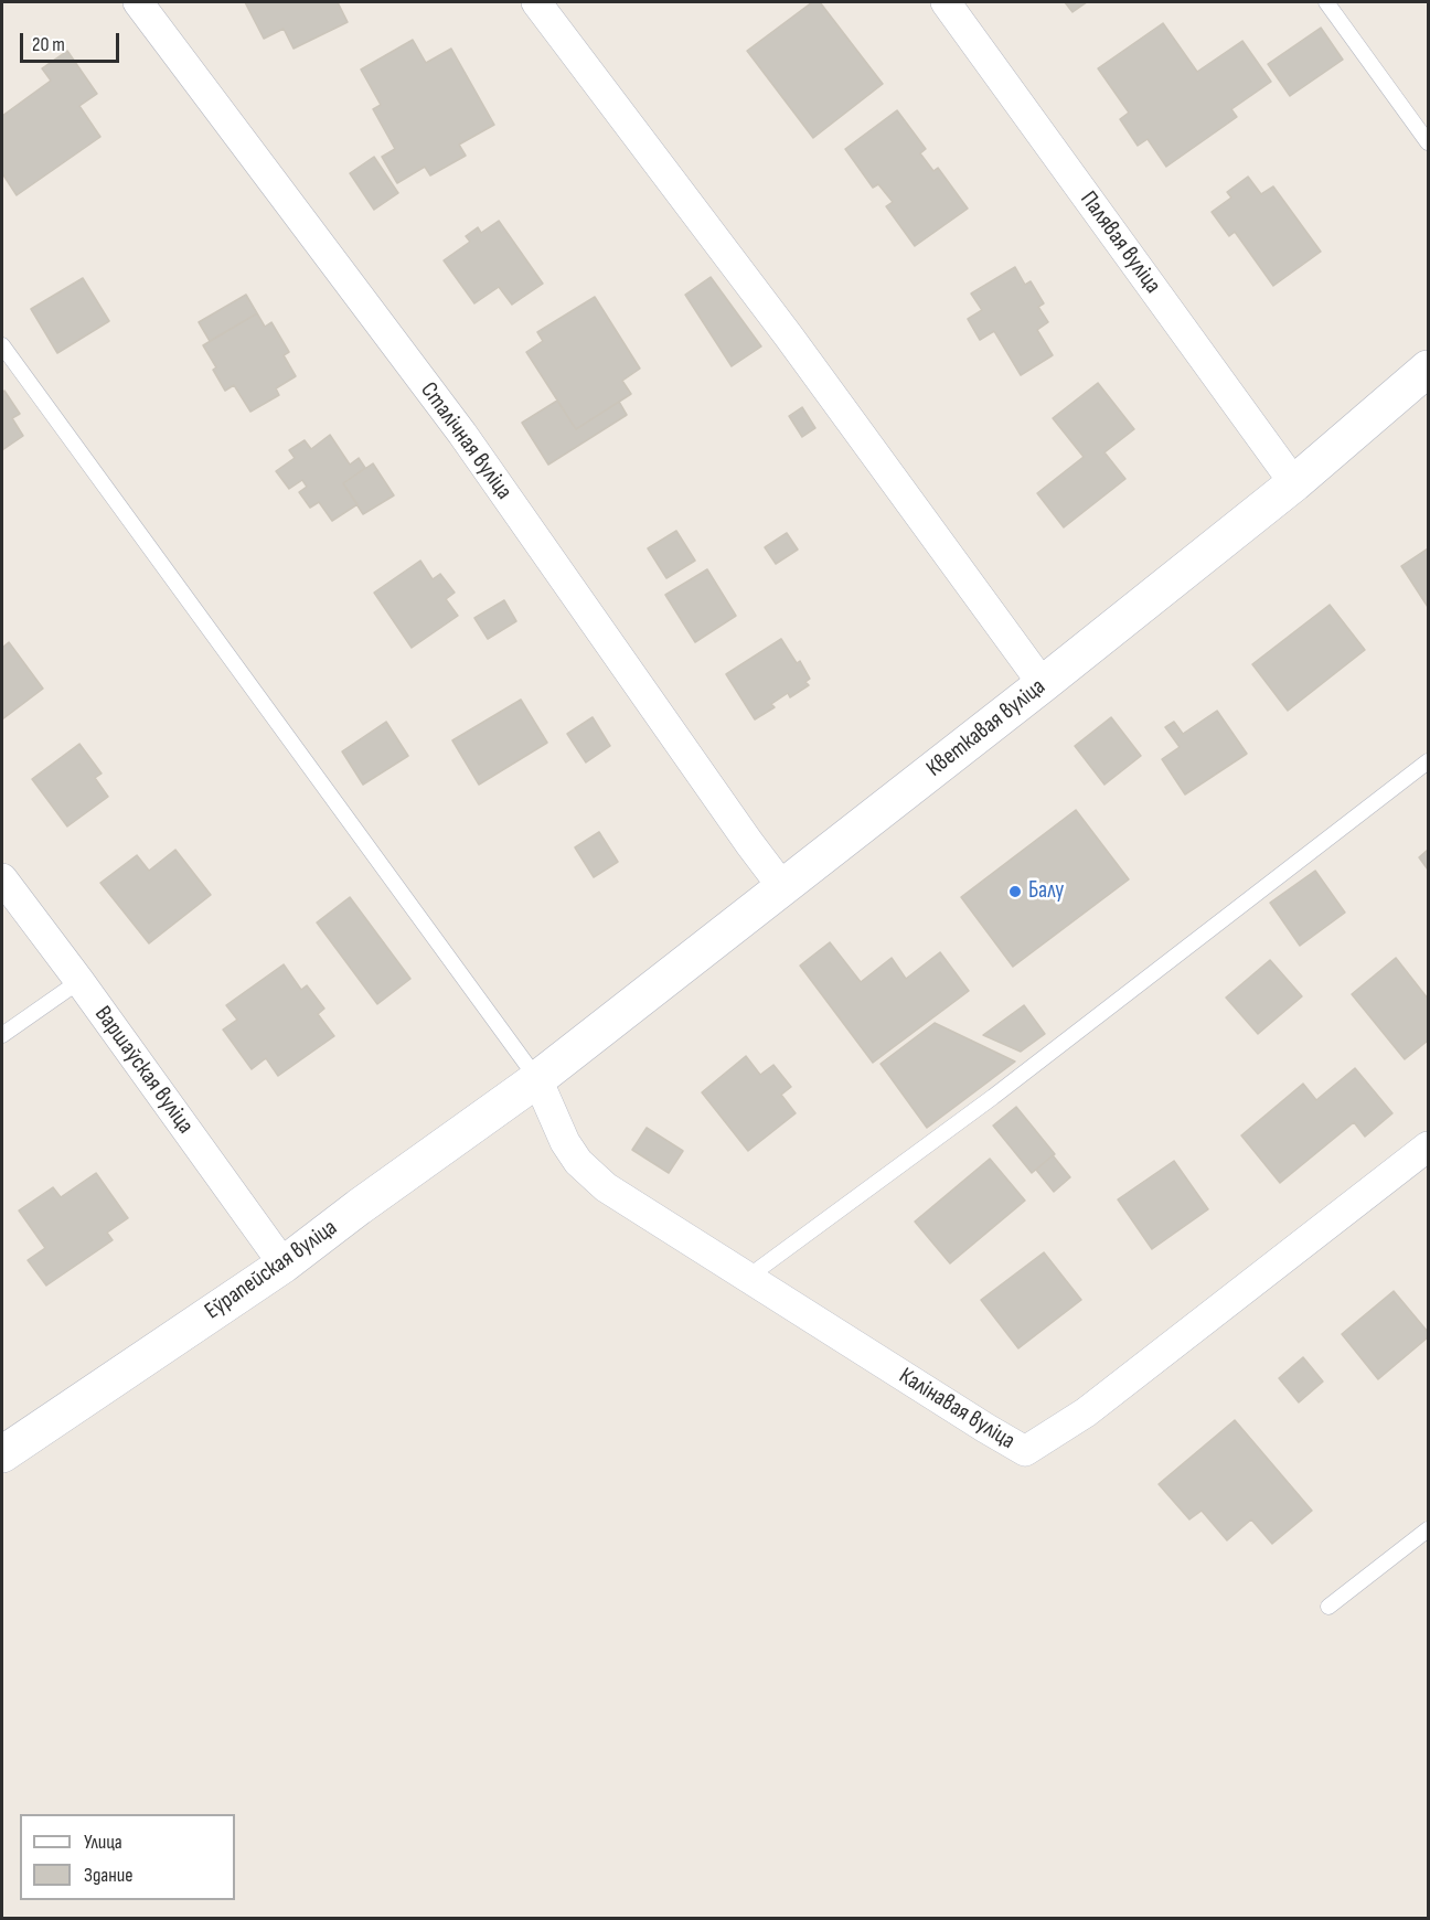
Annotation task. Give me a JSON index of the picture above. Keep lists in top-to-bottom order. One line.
{"streets":{"street":["Палявая вуліца","Сталічная вуліца","Кветкавая вуліца","Варшаўская вуліца","Еўрапейская вуліца","Калінавая вуліца"]},"crossings":[["Палявая вуліца","Кветкавая вуліца"],["Сталічная вуліца","Кветкавая вуліца"],["Кветкавая вуліца","Еўрапейская вуліца"],["Кветкавая вуліца","Калінавая вуліца"],["Варшаўская вуліца","Еўрапейская вуліца"],["Еўрапейская вуліца","Калінавая вуліца"]],"places":["Балу"],"legend":["Улица","Здание"],"scale_bar":"20 m"}
